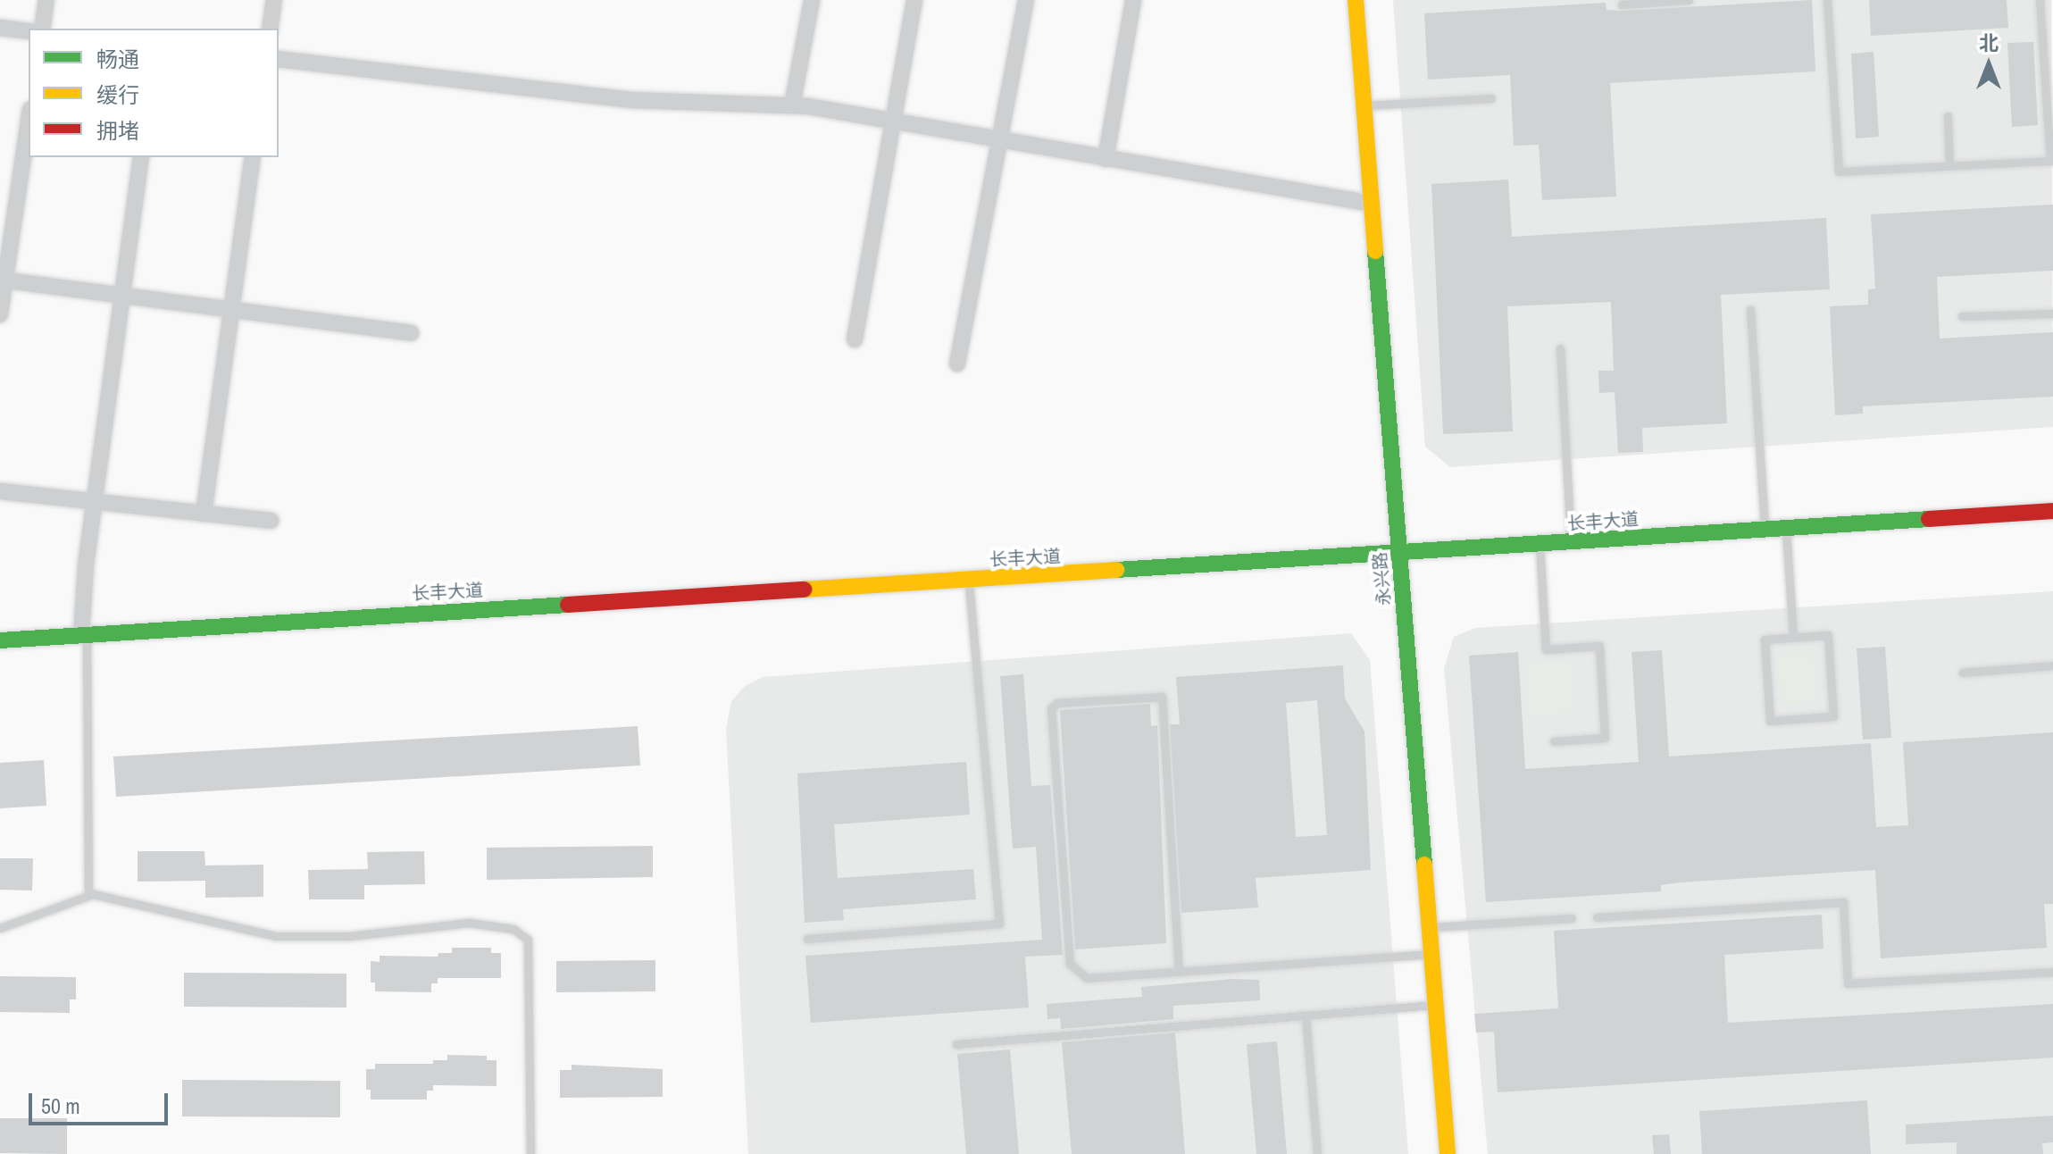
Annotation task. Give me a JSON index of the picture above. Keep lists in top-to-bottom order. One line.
{"streets":{"main road":["长丰大道","永兴路"]},"crossings":[["长丰大道","永兴路"]],"legend":["畅通","缓行","拥堵"],"scale_bar":"50 m","north":"top"}
